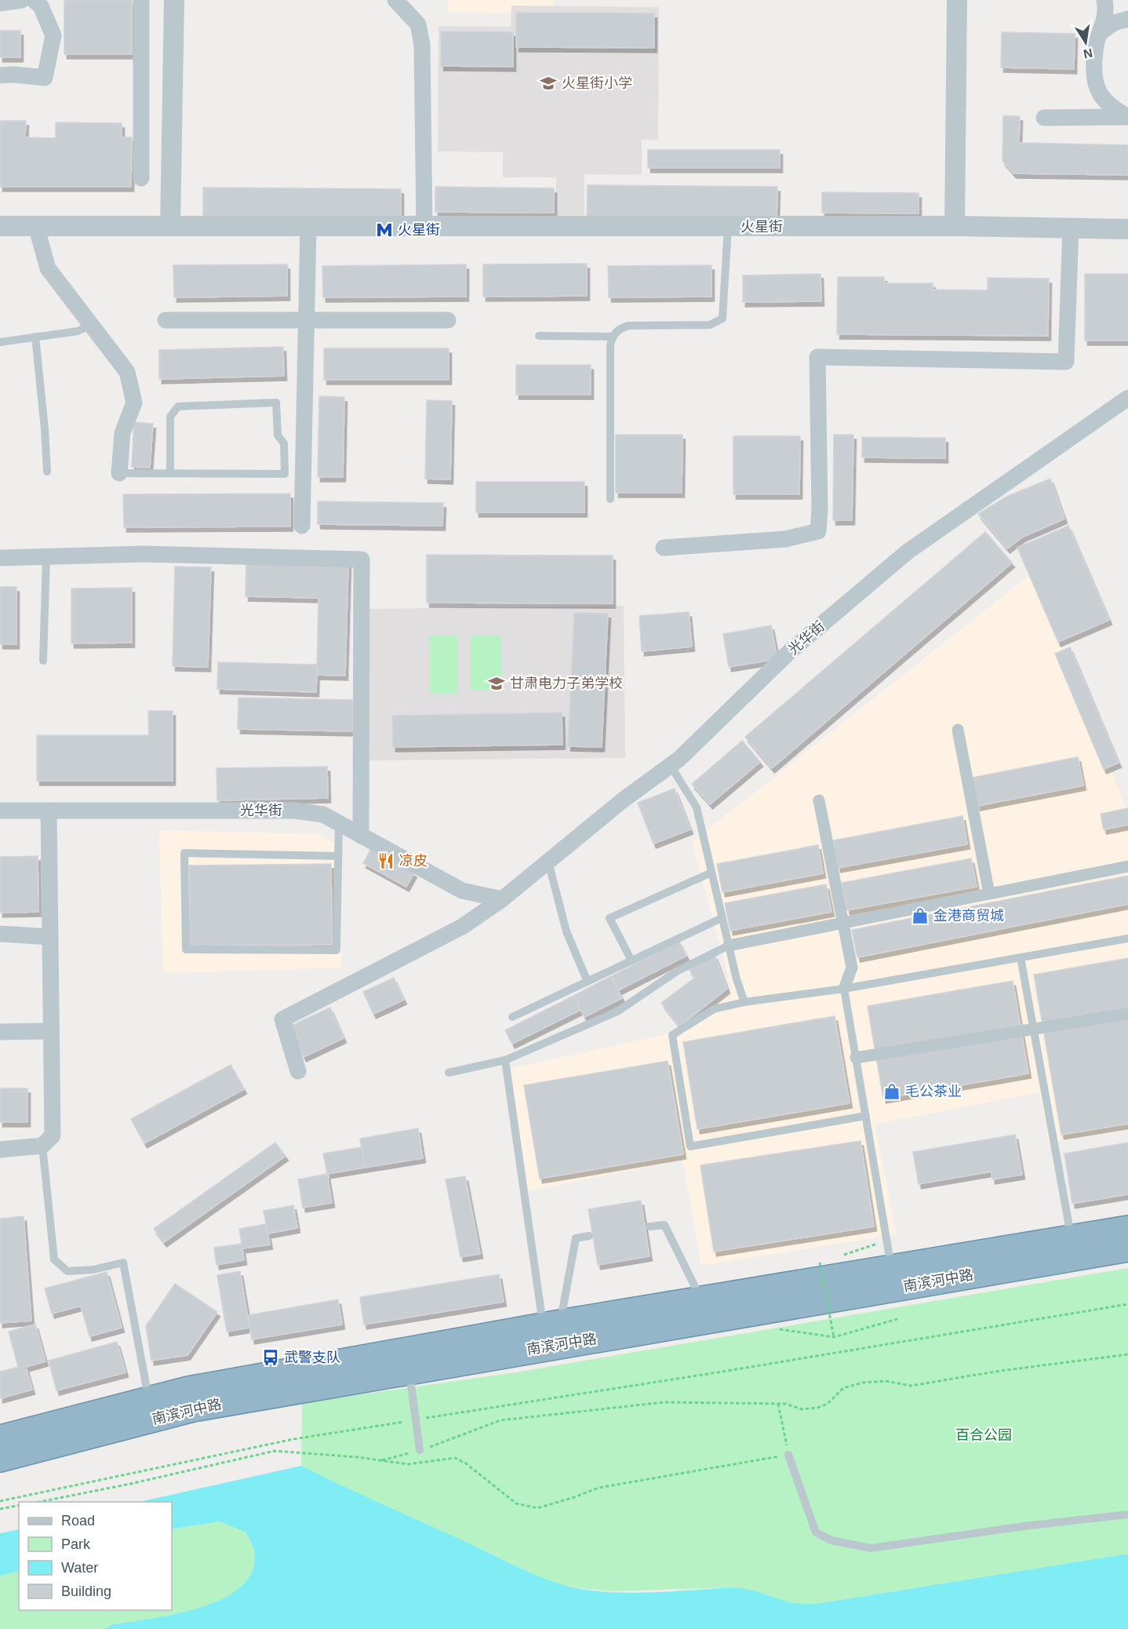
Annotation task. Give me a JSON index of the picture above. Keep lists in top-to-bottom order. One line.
{"streets":{"highway":["南滨河中路"],"street":["火星街","光华街"]},"parks":["百合公园"],"places":{"school or university":["火星街小学","甘肃电力子弟学校"],"metro station":["火星街"],"restaurant":["凉皮"],"shop":["金港商贸城","毛公茶业"],"bus stop":["武警支队"]},"legend":["Road","Park","Water","Building"],"north":"bottom"}
